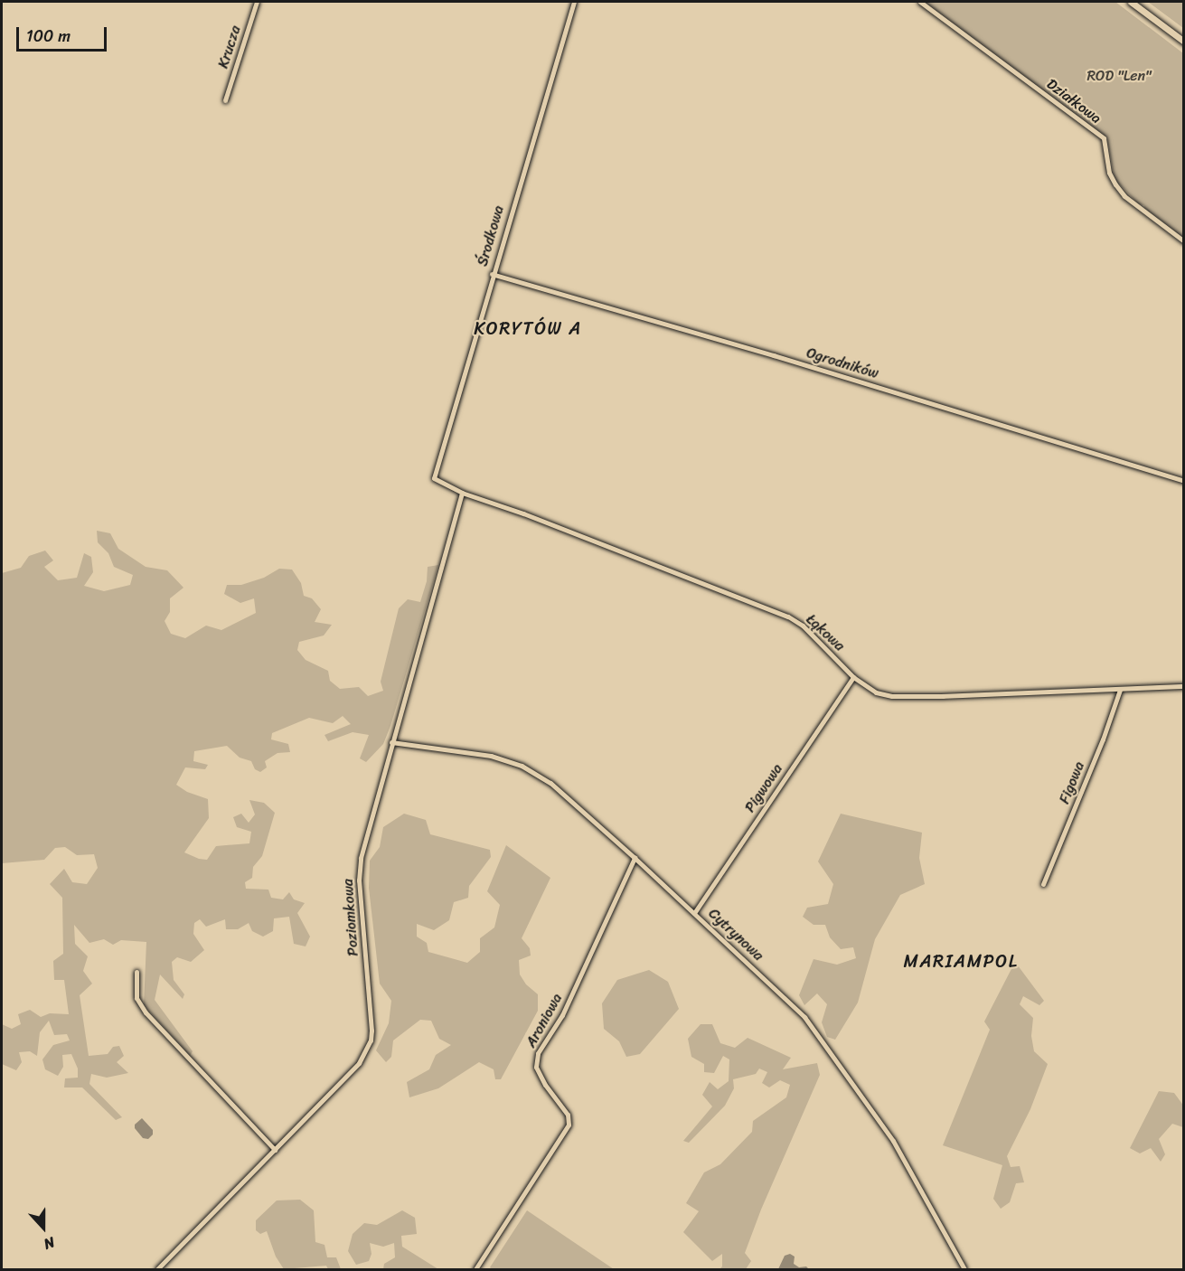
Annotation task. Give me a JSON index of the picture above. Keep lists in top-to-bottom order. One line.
{"streets":{"street":["Krucza","Działkowa","Środkowa","Ogrodników","Łąkowa","Figowa","Pigwowa","Poziomkowa","Cytrynowa","Aroniowa"]},"crossings":[["Środkowa","Ogrodników"],["Środkowa","Łąkowa"],["Łąkowa","Figowa"],["Łąkowa","Pigwowa"],["Łąkowa","Poziomkowa"],["Pigwowa","Cytrynowa"],["Poziomkowa","Cytrynowa"],["Cytrynowa","Aroniowa"]],"districts":["KORYTÓW A","MARIAMPOL"],"parks":["ROD \"Len\""],"scale_bar":"100 m","north":"bottom"}
